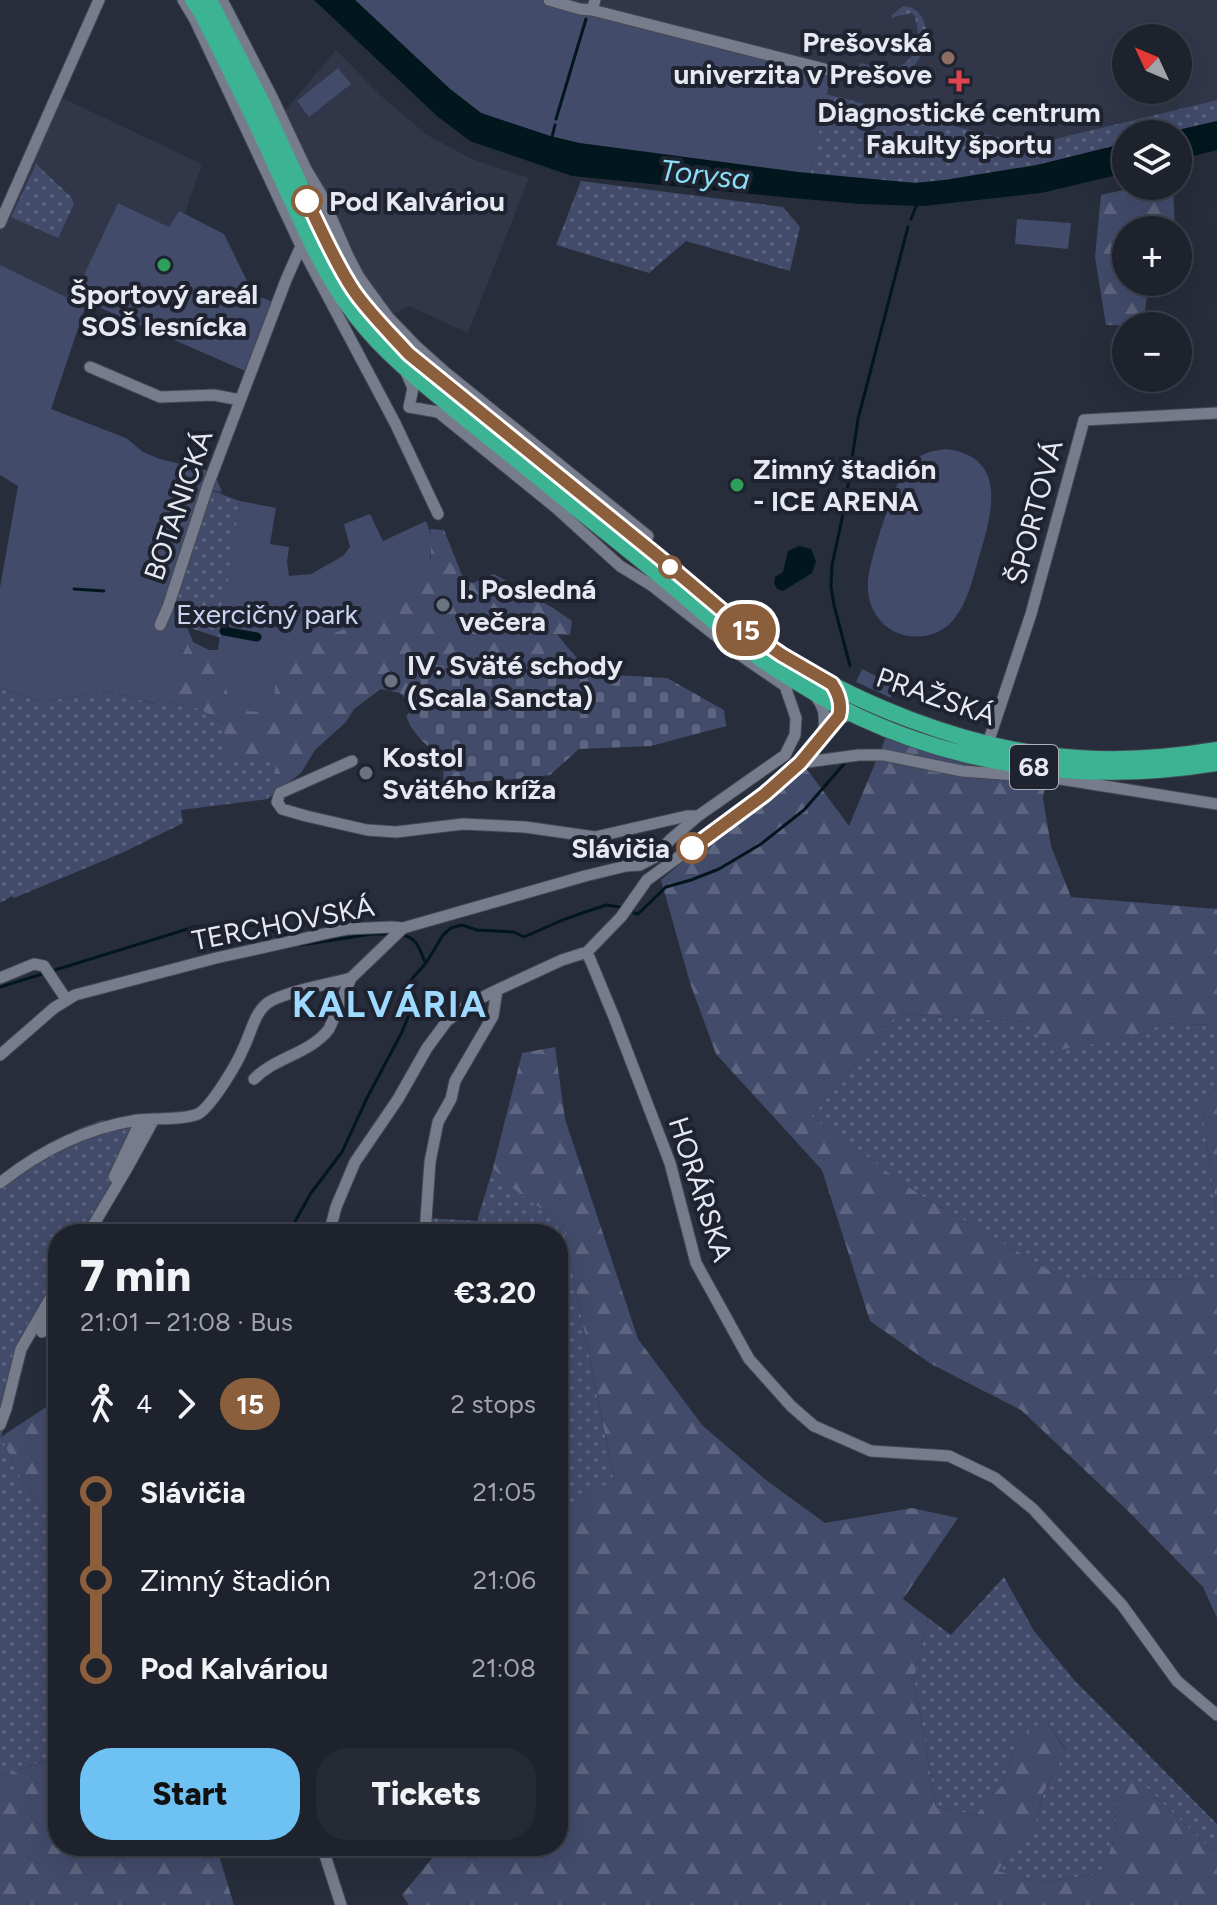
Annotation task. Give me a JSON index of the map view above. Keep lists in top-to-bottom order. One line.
{"streets":{"main road":["PRAŽSKÁ","68"],"street":["BOTANICKÁ","ŠPORTOVÁ","TERCHOVSKÁ","HORÁRSKA"]},"crossings":[["ŠPORTOVÁ","PRAŽSKÁ"],["PRAŽSKÁ","68"]],"districts":["KALVÁRIA"],"water":["Torysa"],"parks":["Exercičný park"],"places":{"other":["Prešovská univerzita v Prešove","Pod Kalváriou","Športový areál SOŠ lesnícka","Zimný štadión - ICE ARENA","I. Posledná večera","IV. Sväté schody (Scala Sancta)","Kostol Svätého kríža","Slávičia"],"health":["Diagnostické centrum Fakulty športu"]},"lines":["bus line 15"],"north":"top left","page":{"on_map":"15","map_buttons":["+","−"],"heading":["7 min","21:01 – 21:08 · Bus","€3.20"],"legs":["4","15","2 stops"],"list":[{"name":"Slávičia","value":"21:05"},{"name":"Zimný štadión","value":"21:06"},{"name":"Pod Kalváriou","value":"21:08"}],"buttons":["Start","Tickets"]}}
